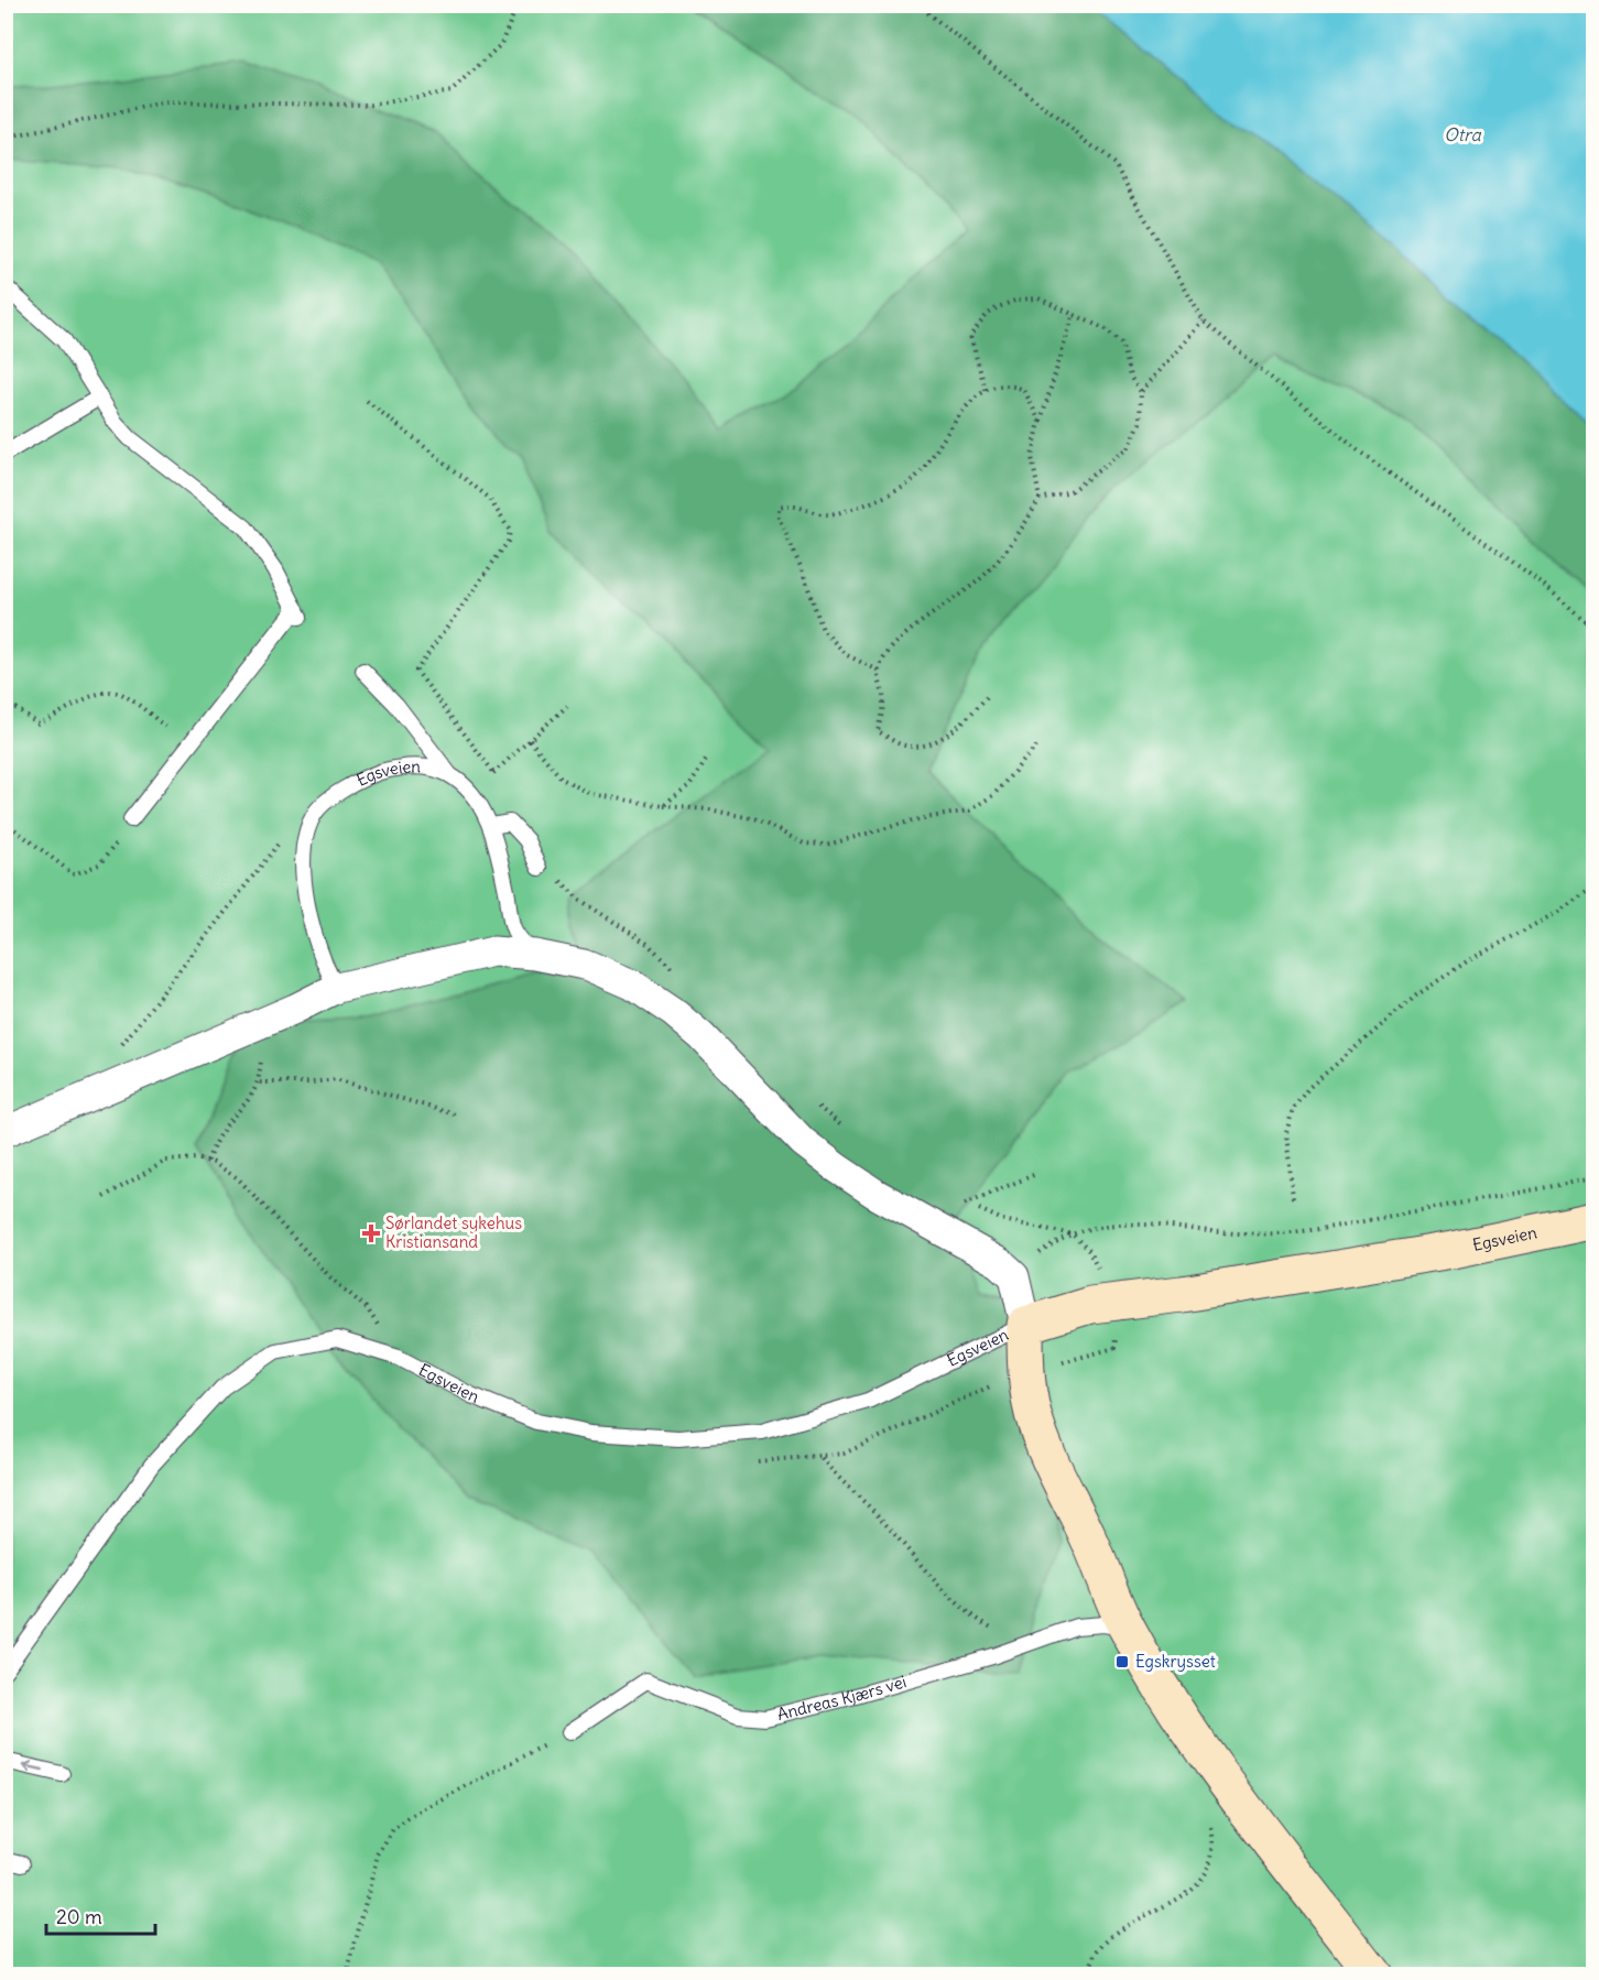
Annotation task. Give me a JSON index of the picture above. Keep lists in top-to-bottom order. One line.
{"streets":{"street":["Egsveien"],"lane":["Andreas Kjærs vei"]},"water":["Otra"],"places":{"health":["Sørlandet sykehus Kristiansand"],"transit":["Egskrysset"]},"scale_bar":"20 m"}
